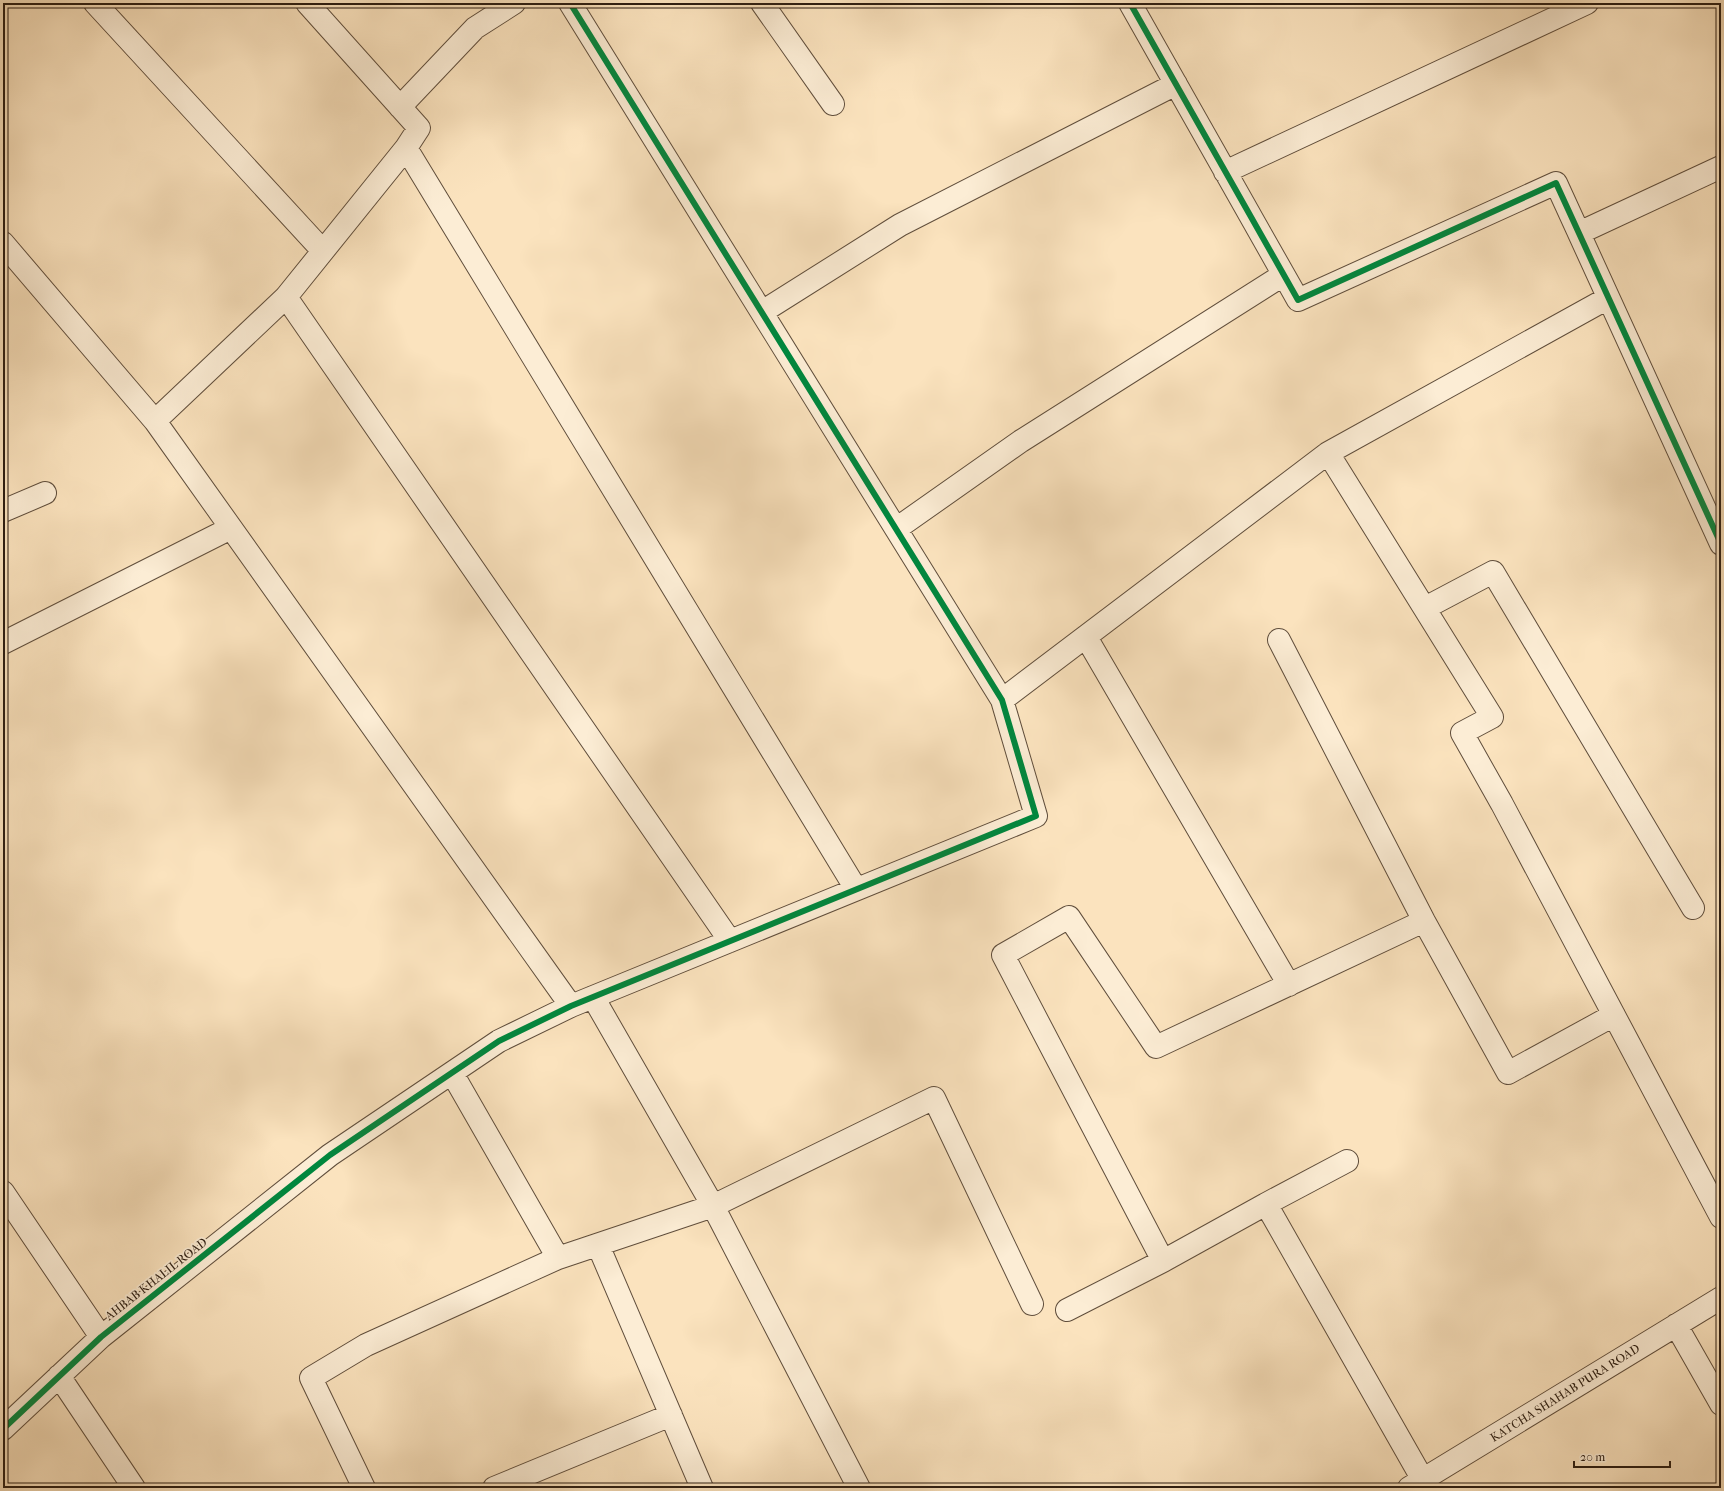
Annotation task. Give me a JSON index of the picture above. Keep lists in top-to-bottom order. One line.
{"streets":{"street":["AHBAB KHALIL ROAD","KATCHA SHAHAB PURA ROAD"]},"scale_bar":"20 m"}
